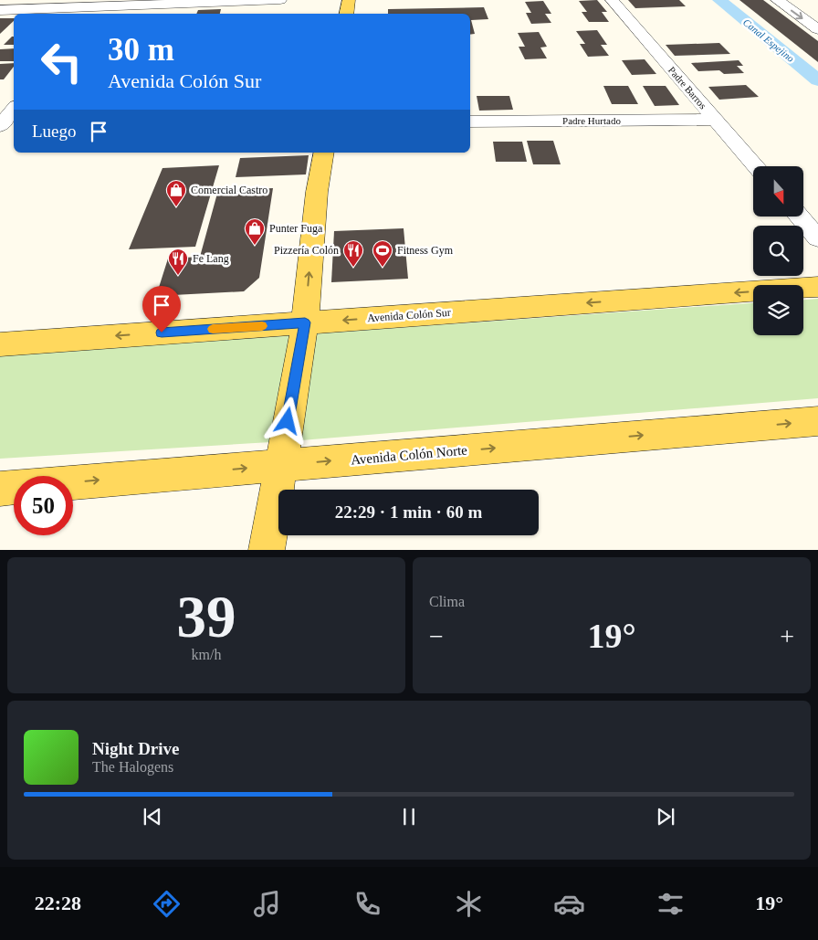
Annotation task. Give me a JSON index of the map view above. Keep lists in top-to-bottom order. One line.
{"streets":{"main road":["Avenida Colón Sur","Avenida Colón Norte"],"street":["Padre Barros","Padre Hurtado"]},"crossings":[["Padre Barros","Padre Hurtado"]],"one_way":["Avenida Colón Sur","Avenida Colón Norte"],"water":["Canal Espejino"],"places":{"shop":["Comercial Castro","Punter Fuga"],"restaurant":["Pizzería Colón","Fe Lang"],"sports":["Fitness Gym"]},"north":"bottom","page":{"turn":["30 m","Avenida Colón Sur"],"then":"Luego","limit":"50","trip":"22:29 · 1 min · 60 m","tile":[["39","km/h"],"Clima"],"heat":["−","19°","+"],"song":["Night Drive","The Halogens"],"tabs":["22:28","19°"]}}
